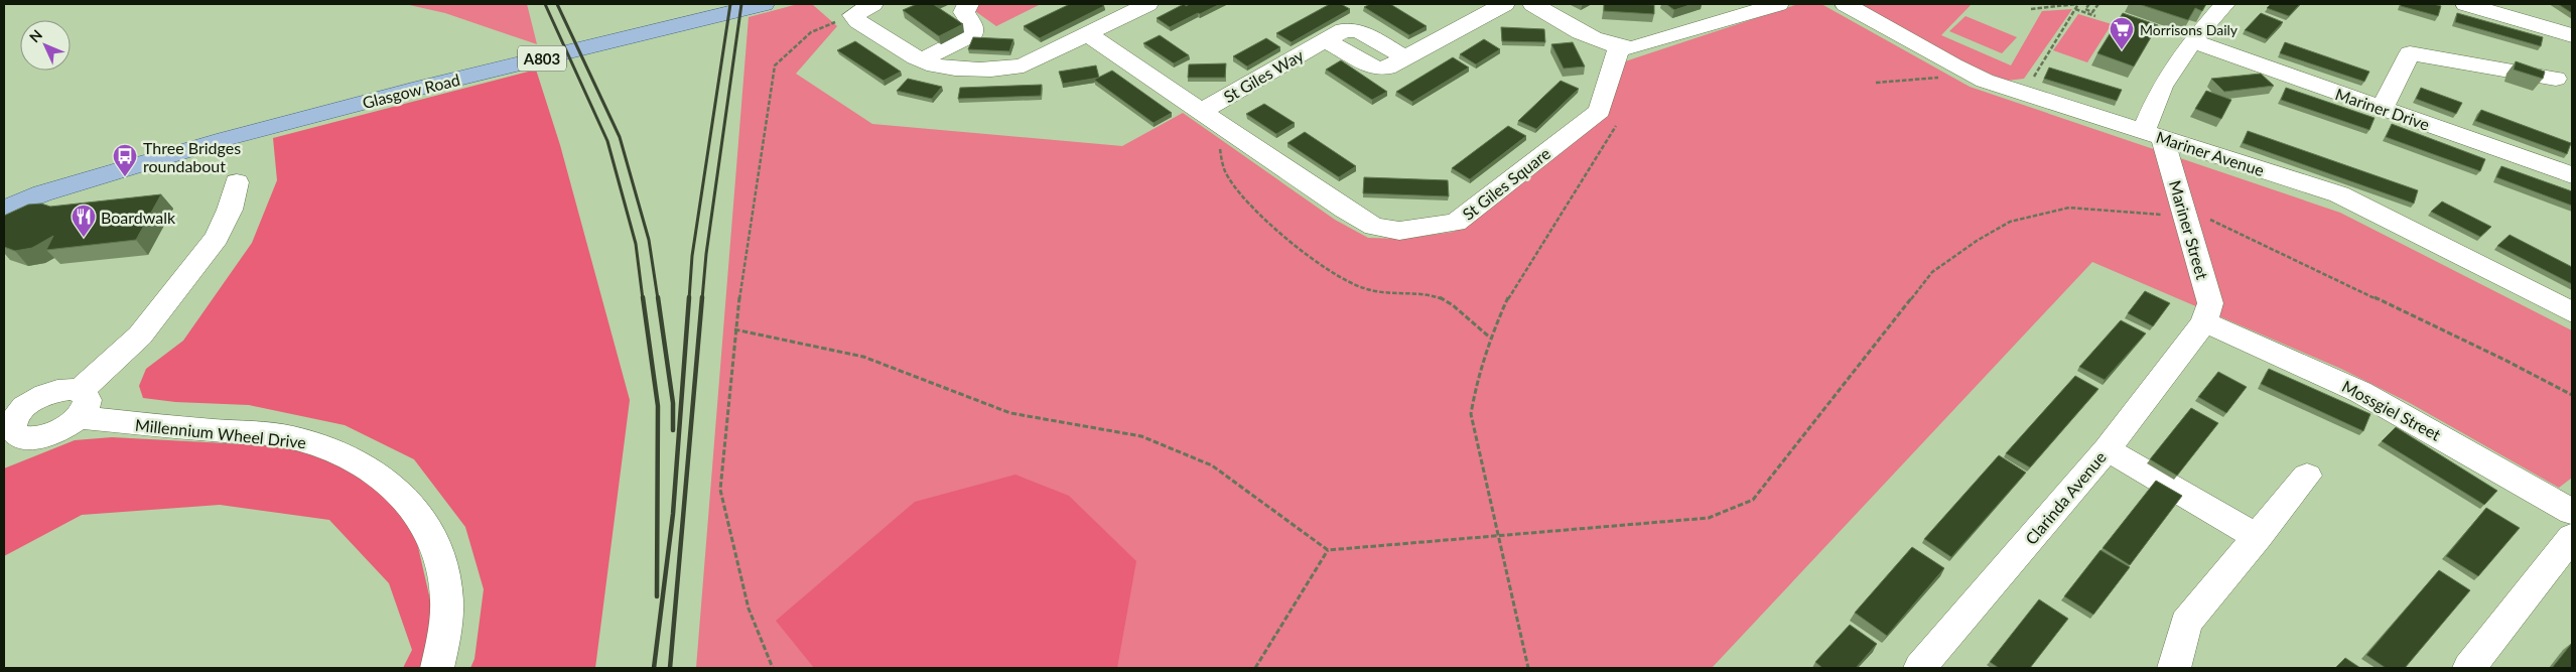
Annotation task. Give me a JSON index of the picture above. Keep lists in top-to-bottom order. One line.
{"streets":{"main road":["A803","Glasgow Road"],"street":["St Giles Way","Mariner Drive","Mariner Avenue","St Giles Square","Mariner Street","Mossgiel Street","Millennium Wheel Drive","Clarinda Avenue"]},"crossings":[["A803","Glasgow Road"],["St Giles Way","St Giles Square"],["Mariner Avenue","Mariner Street"],["Mariner Street","Mossgiel Street"],["Mariner Street","Clarinda Avenue"],["Mossgiel Street","Clarinda Avenue"]],"places":{"supermarket":["Morrisons Daily"],"bus stop":["Three Bridges roundabout"],"restaurant":["Boardwalk"]},"north":"top left"}
